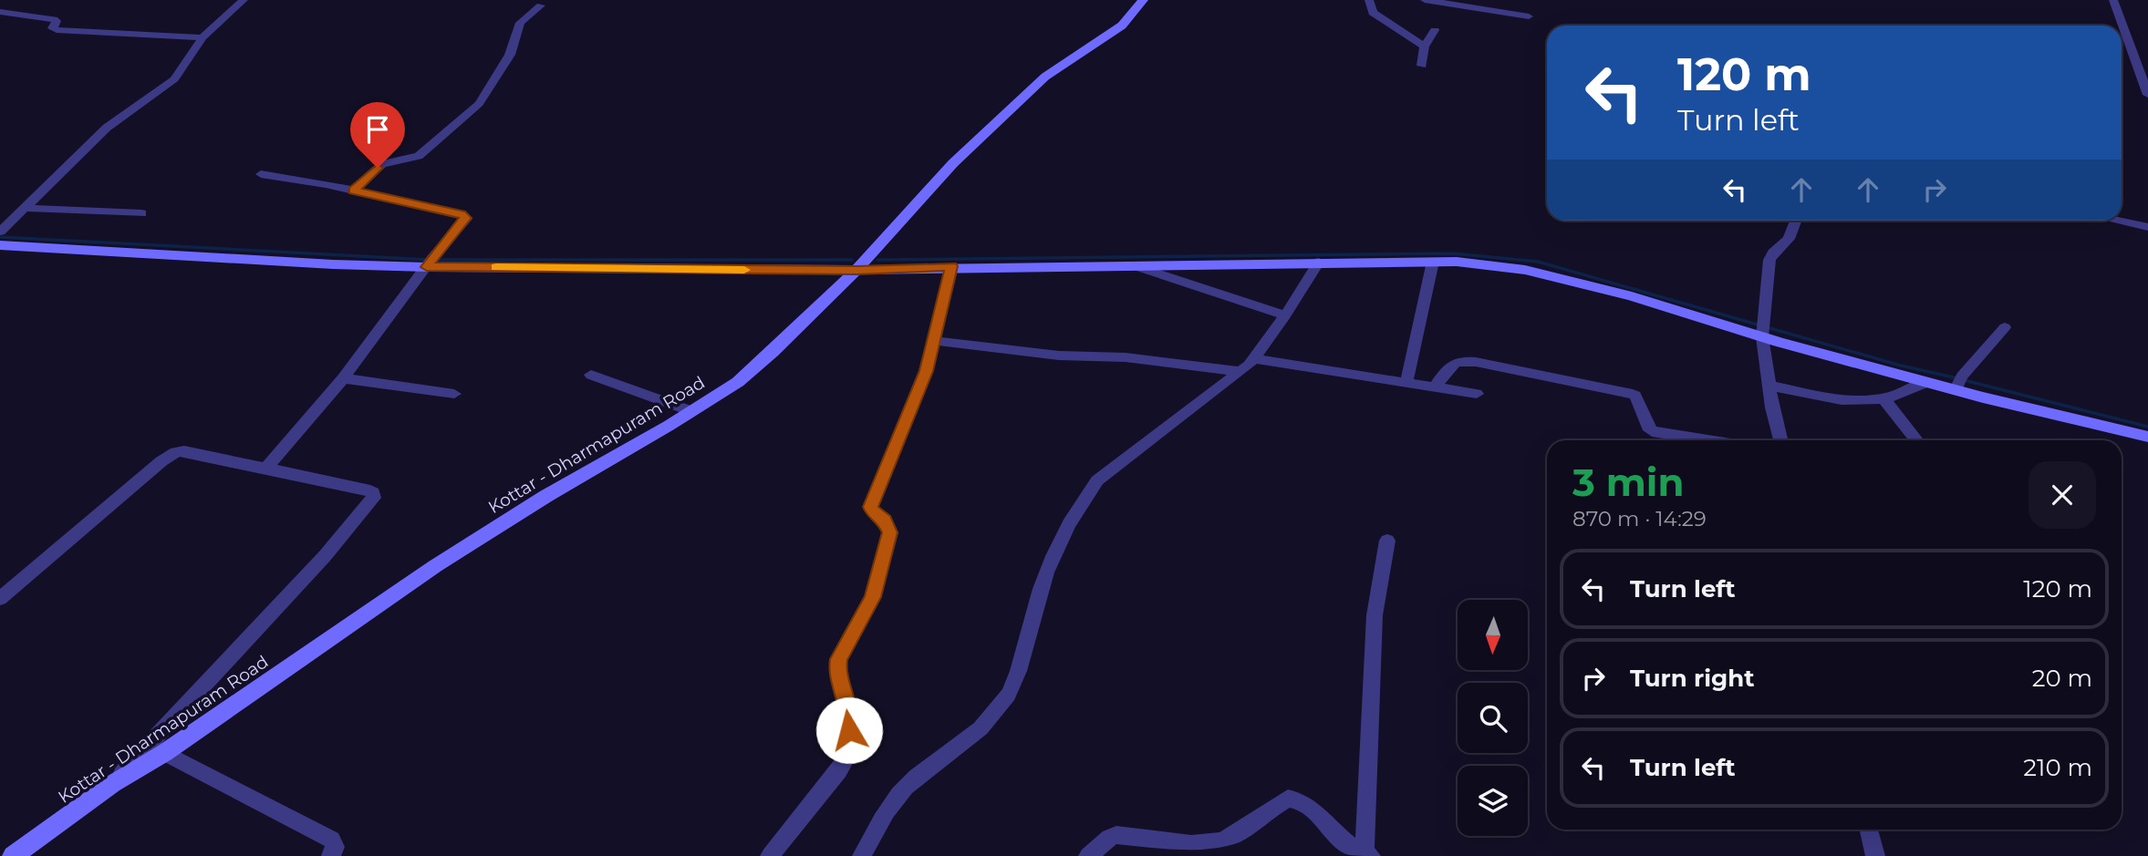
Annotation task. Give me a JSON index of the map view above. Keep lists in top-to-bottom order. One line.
{"streets":{"street":["Kottar - Dharmapuram Road"]},"north":"bottom","page":{"turn":["120 m","Turn left"],"heading":["3 min","870 m · 14:29"],"list":[{"name":"Turn left","value":"120 m"},{"name":"Turn right","value":"20 m"},{"name":"Turn left","value":"210 m"}]}}
